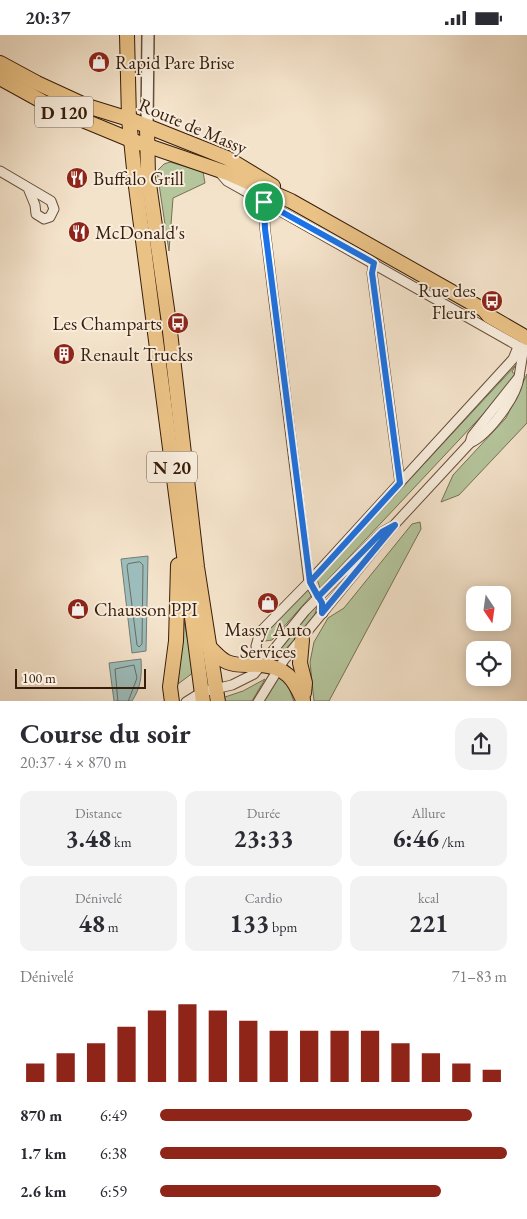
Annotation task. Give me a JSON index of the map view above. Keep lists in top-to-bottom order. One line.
{"streets":{"main road":["D 120","Route de Massy","N 20"]},"crossings":[["D 120","Route de Massy"],["Route de Massy","N 20"]],"places":{"shop":["Rapid Pare Brise","Massy Auto Services","Chausson PPI"],"restaurant":["Buffalo Grill","McDonald's"],"bus stop":["Rue des Fleurs","Les Champarts"],"building":["Renault Trucks"]},"scale_bar":"100 m","north":"bottom","page":{"status":"20:37","scale":"100 m","heading":["Course du soir","20:37 · 4 × 870 m"],"stats":[["Distance","3.48 km"],["Durée","23:33"],["Allure","6:46 /km"],["Dénivelé","48 m"],["Cardio","133 bpm"],["kcal","221"]],"chart":["Dénivelé","71–83 m"],"list":[{"name":"870 m","note":"6:49"},{"name":"1.7 km","note":"6:38"},{"name":"2.6 km","note":"6:59"}]}}
